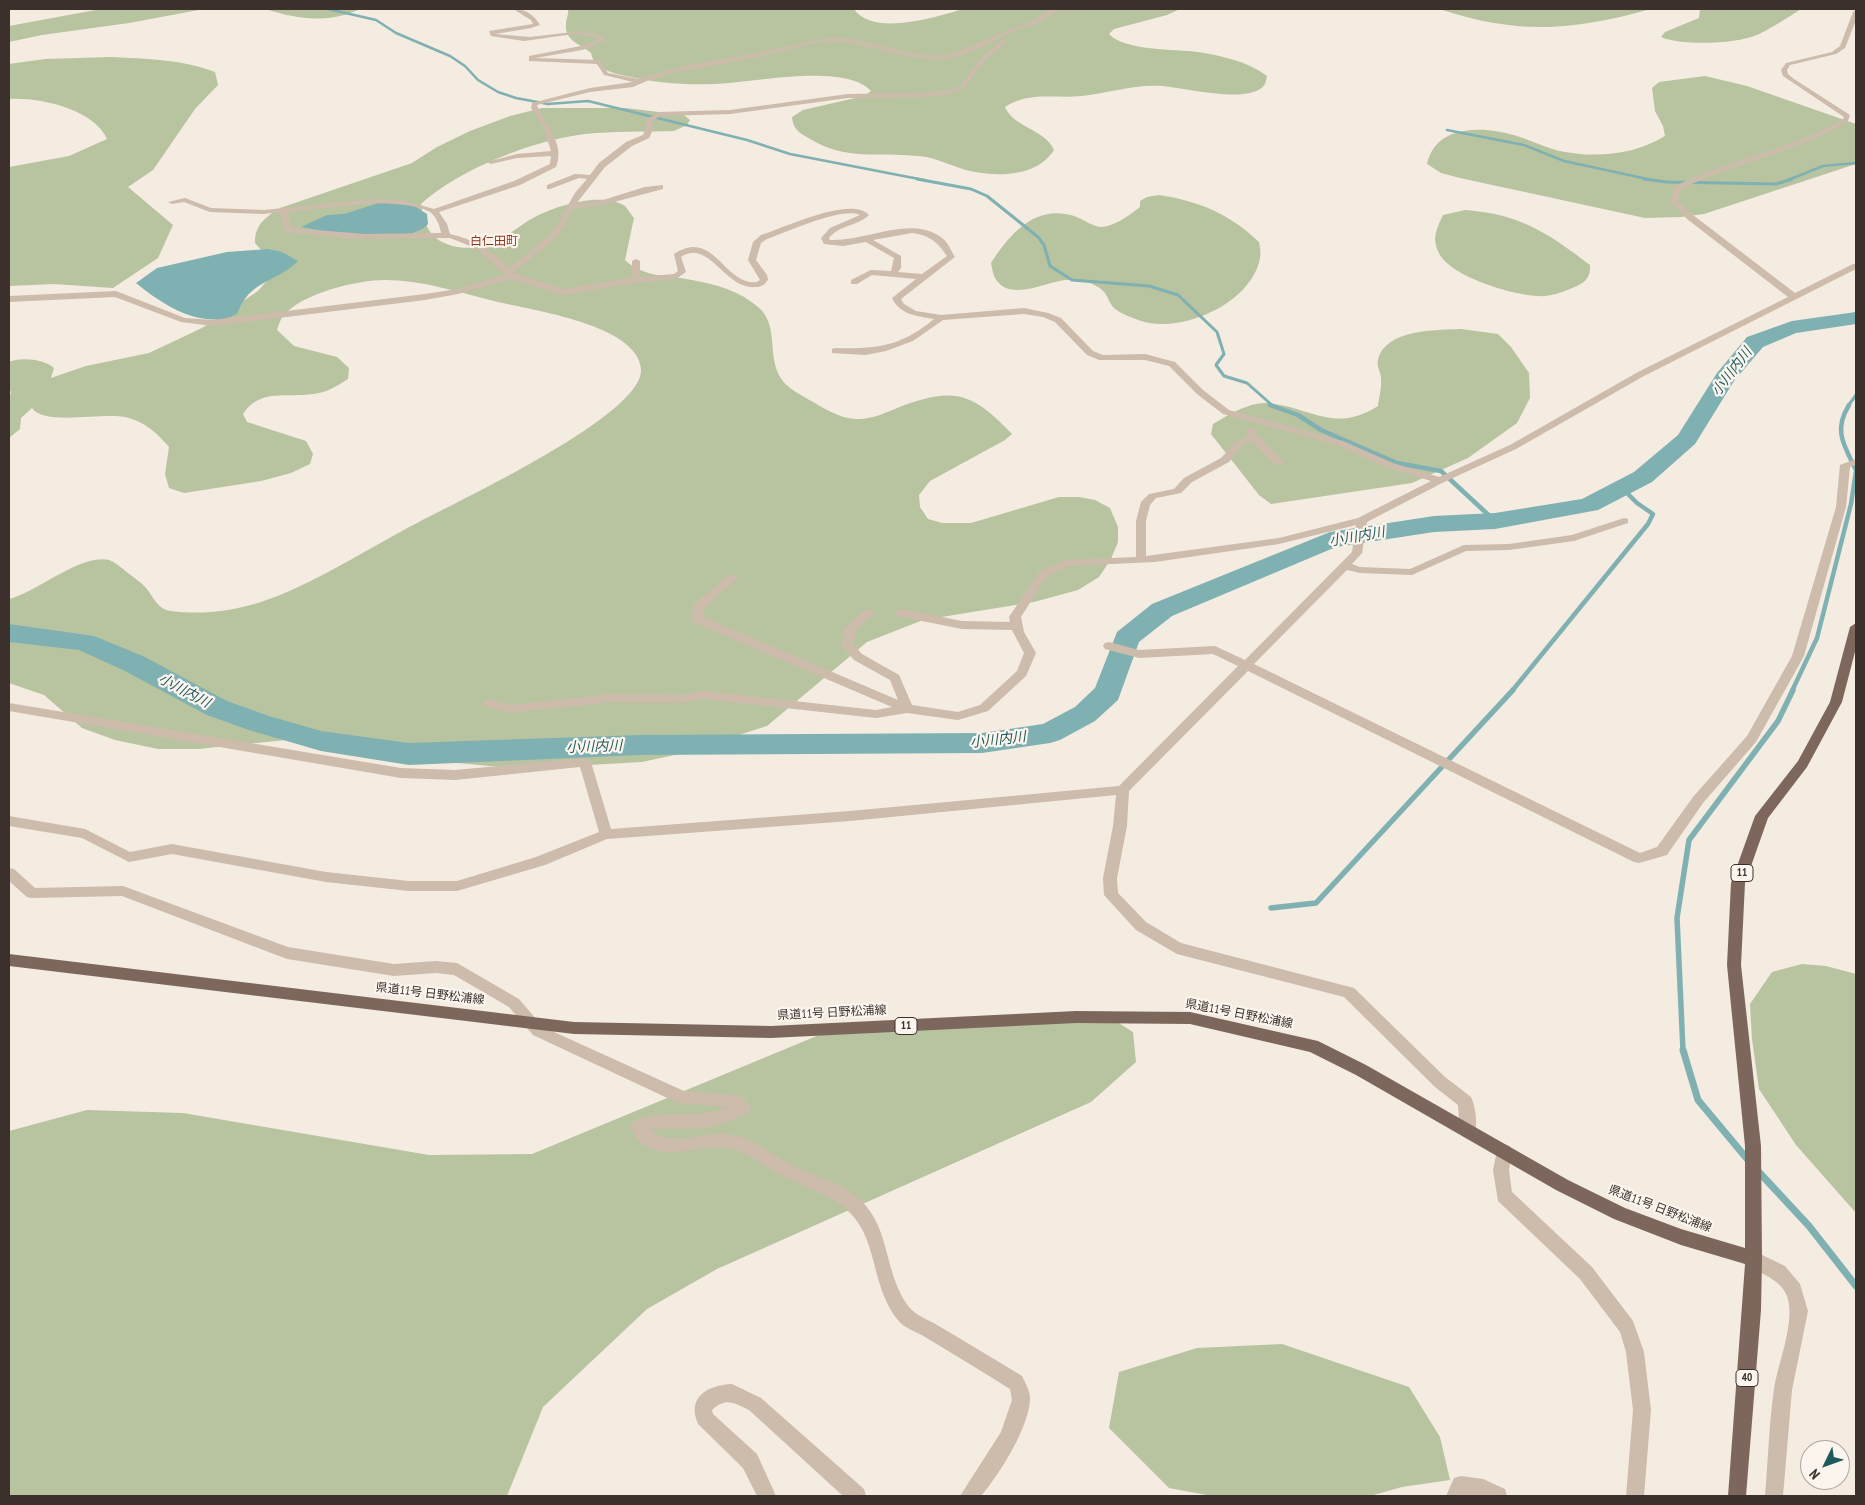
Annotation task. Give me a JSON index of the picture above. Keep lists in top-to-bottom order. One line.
{"streets":{"main road":["11","県道11号 日野松浦線","40"]},"crossings":[["11","県道11号 日野松浦線"],["11","40"],["県道11号 日野松浦線","40"]],"districts":["白仁田町"],"water":["小川内川"],"north":"bottom left"}
